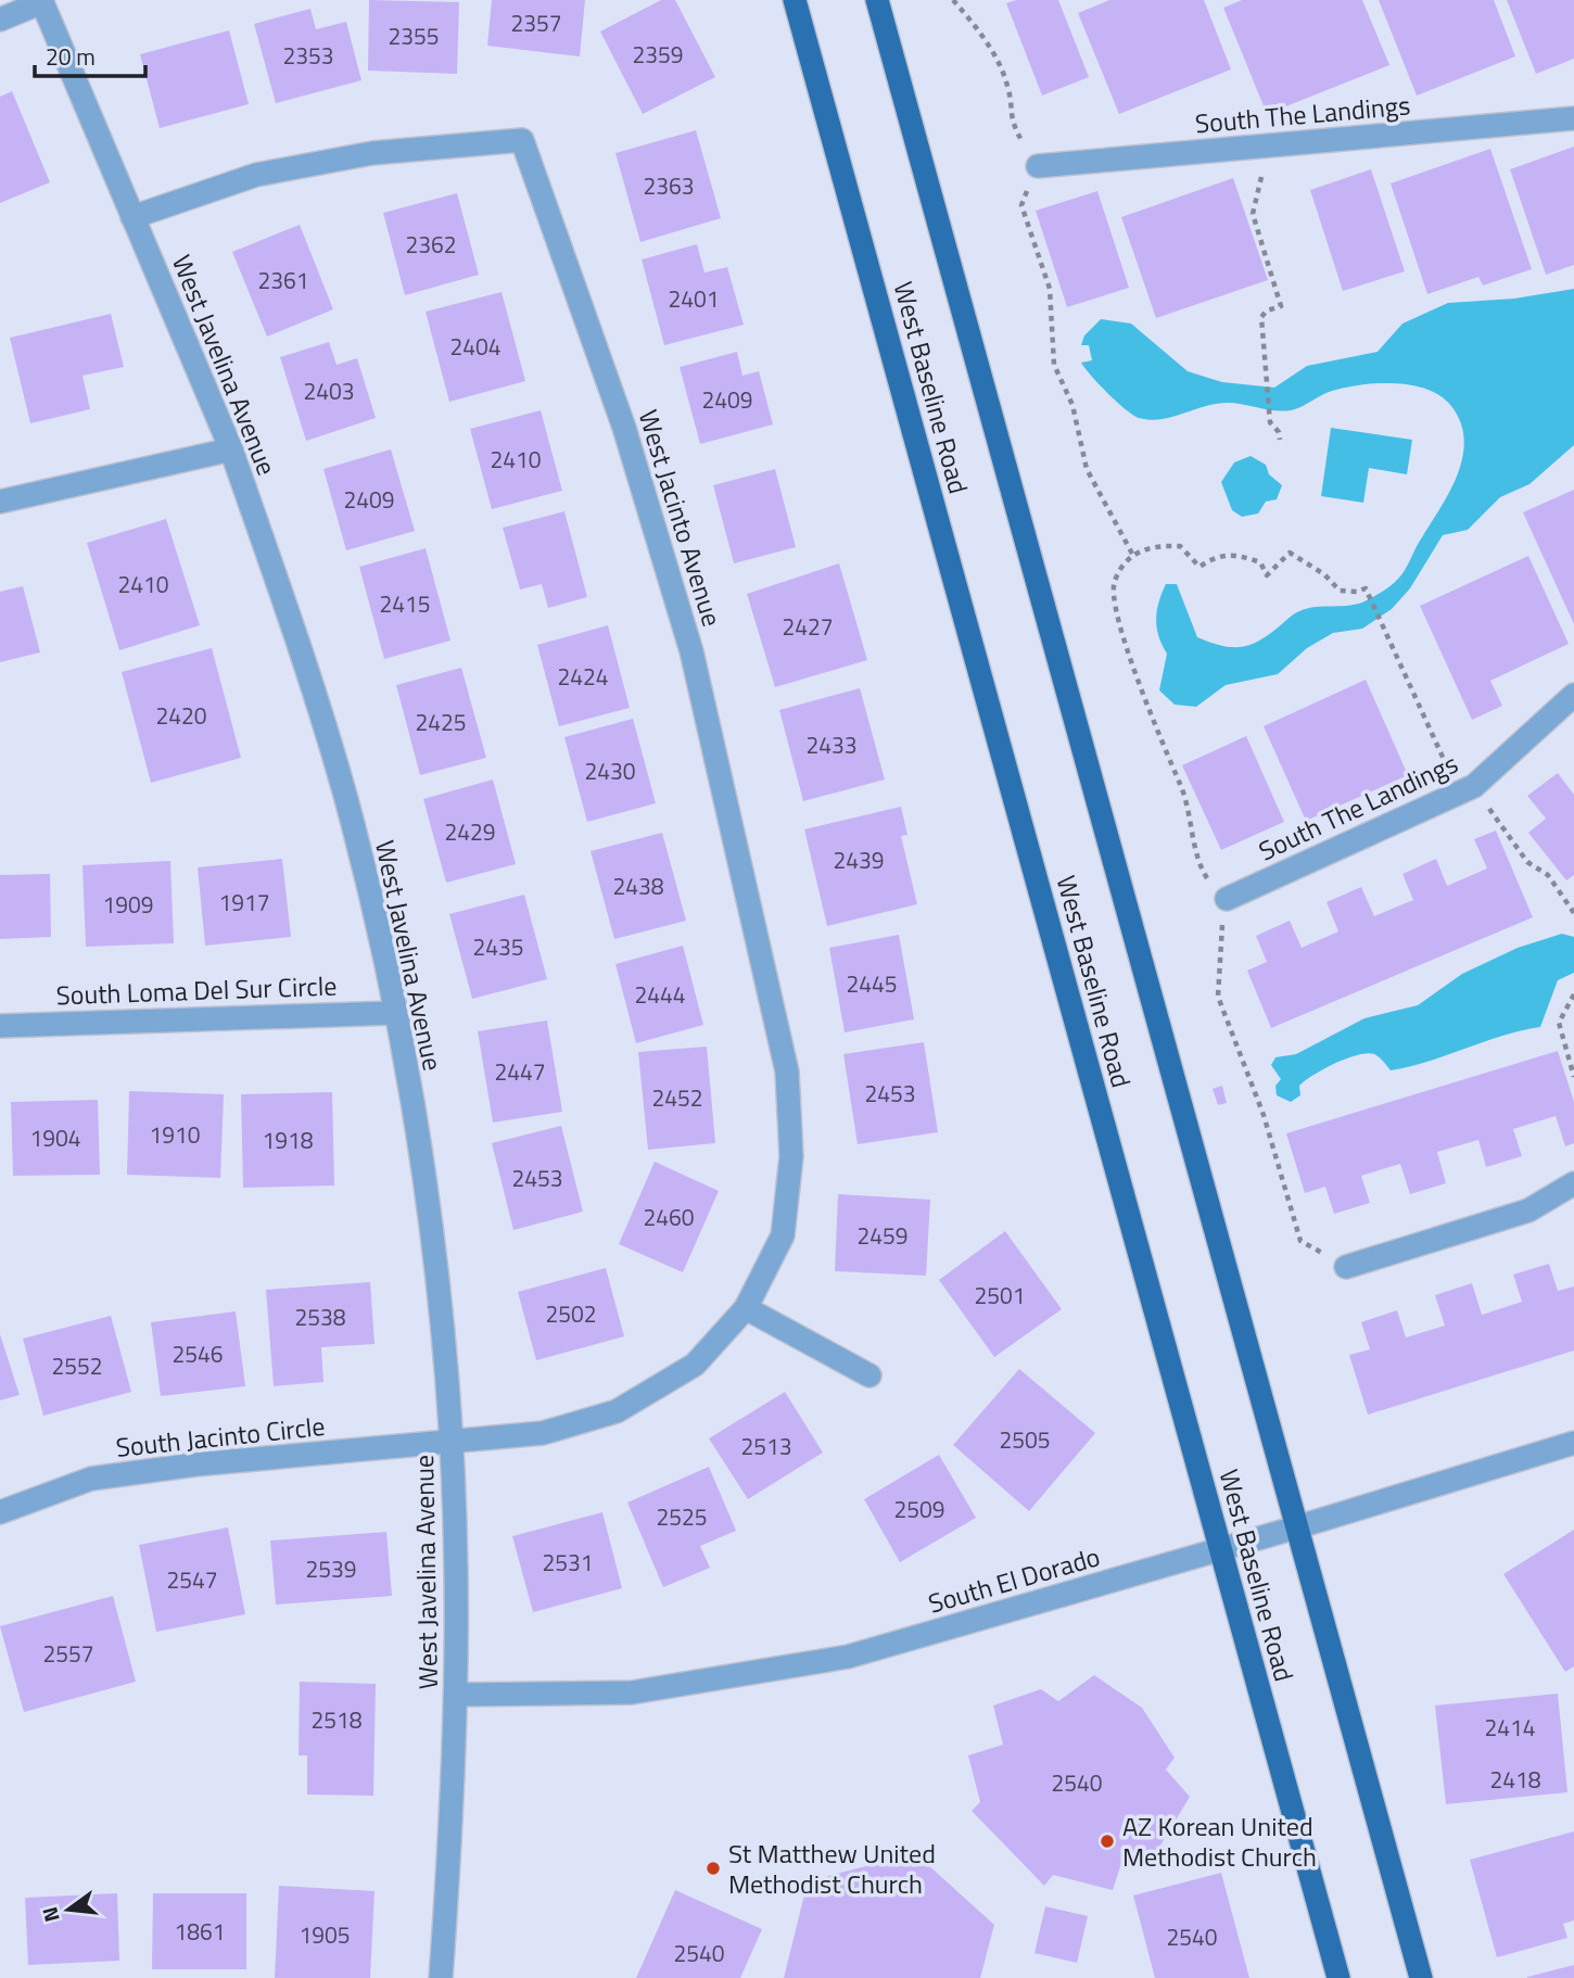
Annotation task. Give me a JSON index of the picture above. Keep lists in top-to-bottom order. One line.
{"streets":{"main road":["West Baseline Road"],"street":["South The Landings","West Javelina Avenue","West Jacinto Avenue","South Loma Del Sur Circle","South Jacinto Circle","South El Dorado"]},"crossings":[["West Javelina Avenue","West Jacinto Avenue"],["West Javelina Avenue","South Loma Del Sur Circle"],["West Javelina Avenue","South Jacinto Circle"],["West Javelina Avenue","South El Dorado"],["West Baseline Road","South El Dorado"],["West Jacinto Avenue","South Jacinto Circle"]],"places":["AZ Korean United Methodist Church","St Matthew United Methodist Church"],"house_numbers":["2357","2355","2359","2353","2363","2362","2361","2401","2404","2403","2409","2410","2409","2410","2415","2427","2424","2420","2425","2433","2430","2429","2439","2438","1917","1909","2435","2445","2444","2447","2453","2452","1910","1904","1918","2453","2460","2459","2501","2502","2538","2546","2552","2505","2513","2509","2525","2531","2539","2547","2557","2518","2414","2418","2540","1861","1905","2540","2540"],"scale_bar":"20 m","north":"left"}
